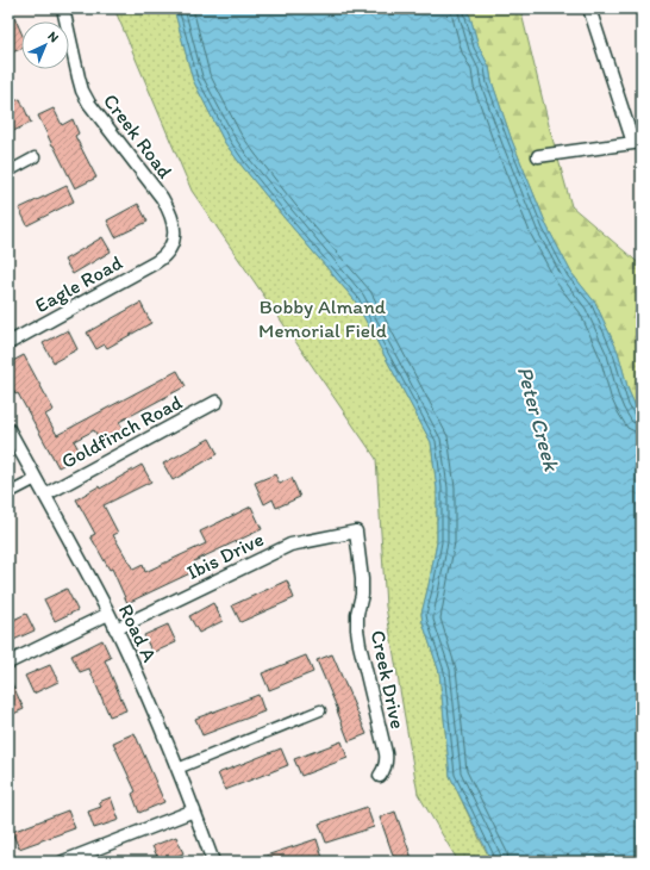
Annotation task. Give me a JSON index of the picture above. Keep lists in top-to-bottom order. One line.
{"streets":{"street":["Creek Road","Eagle Road","Goldfinch Road","Ibis Drive","Road A","Creek Drive"]},"crossings":[["Creek Road","Eagle Road"],["Goldfinch Road","Road A"],["Ibis Drive","Road A"],["Ibis Drive","Creek Drive"]],"water":["Peter Creek"],"parks":["Bobby Almand Memorial Field"],"north":"top right"}
